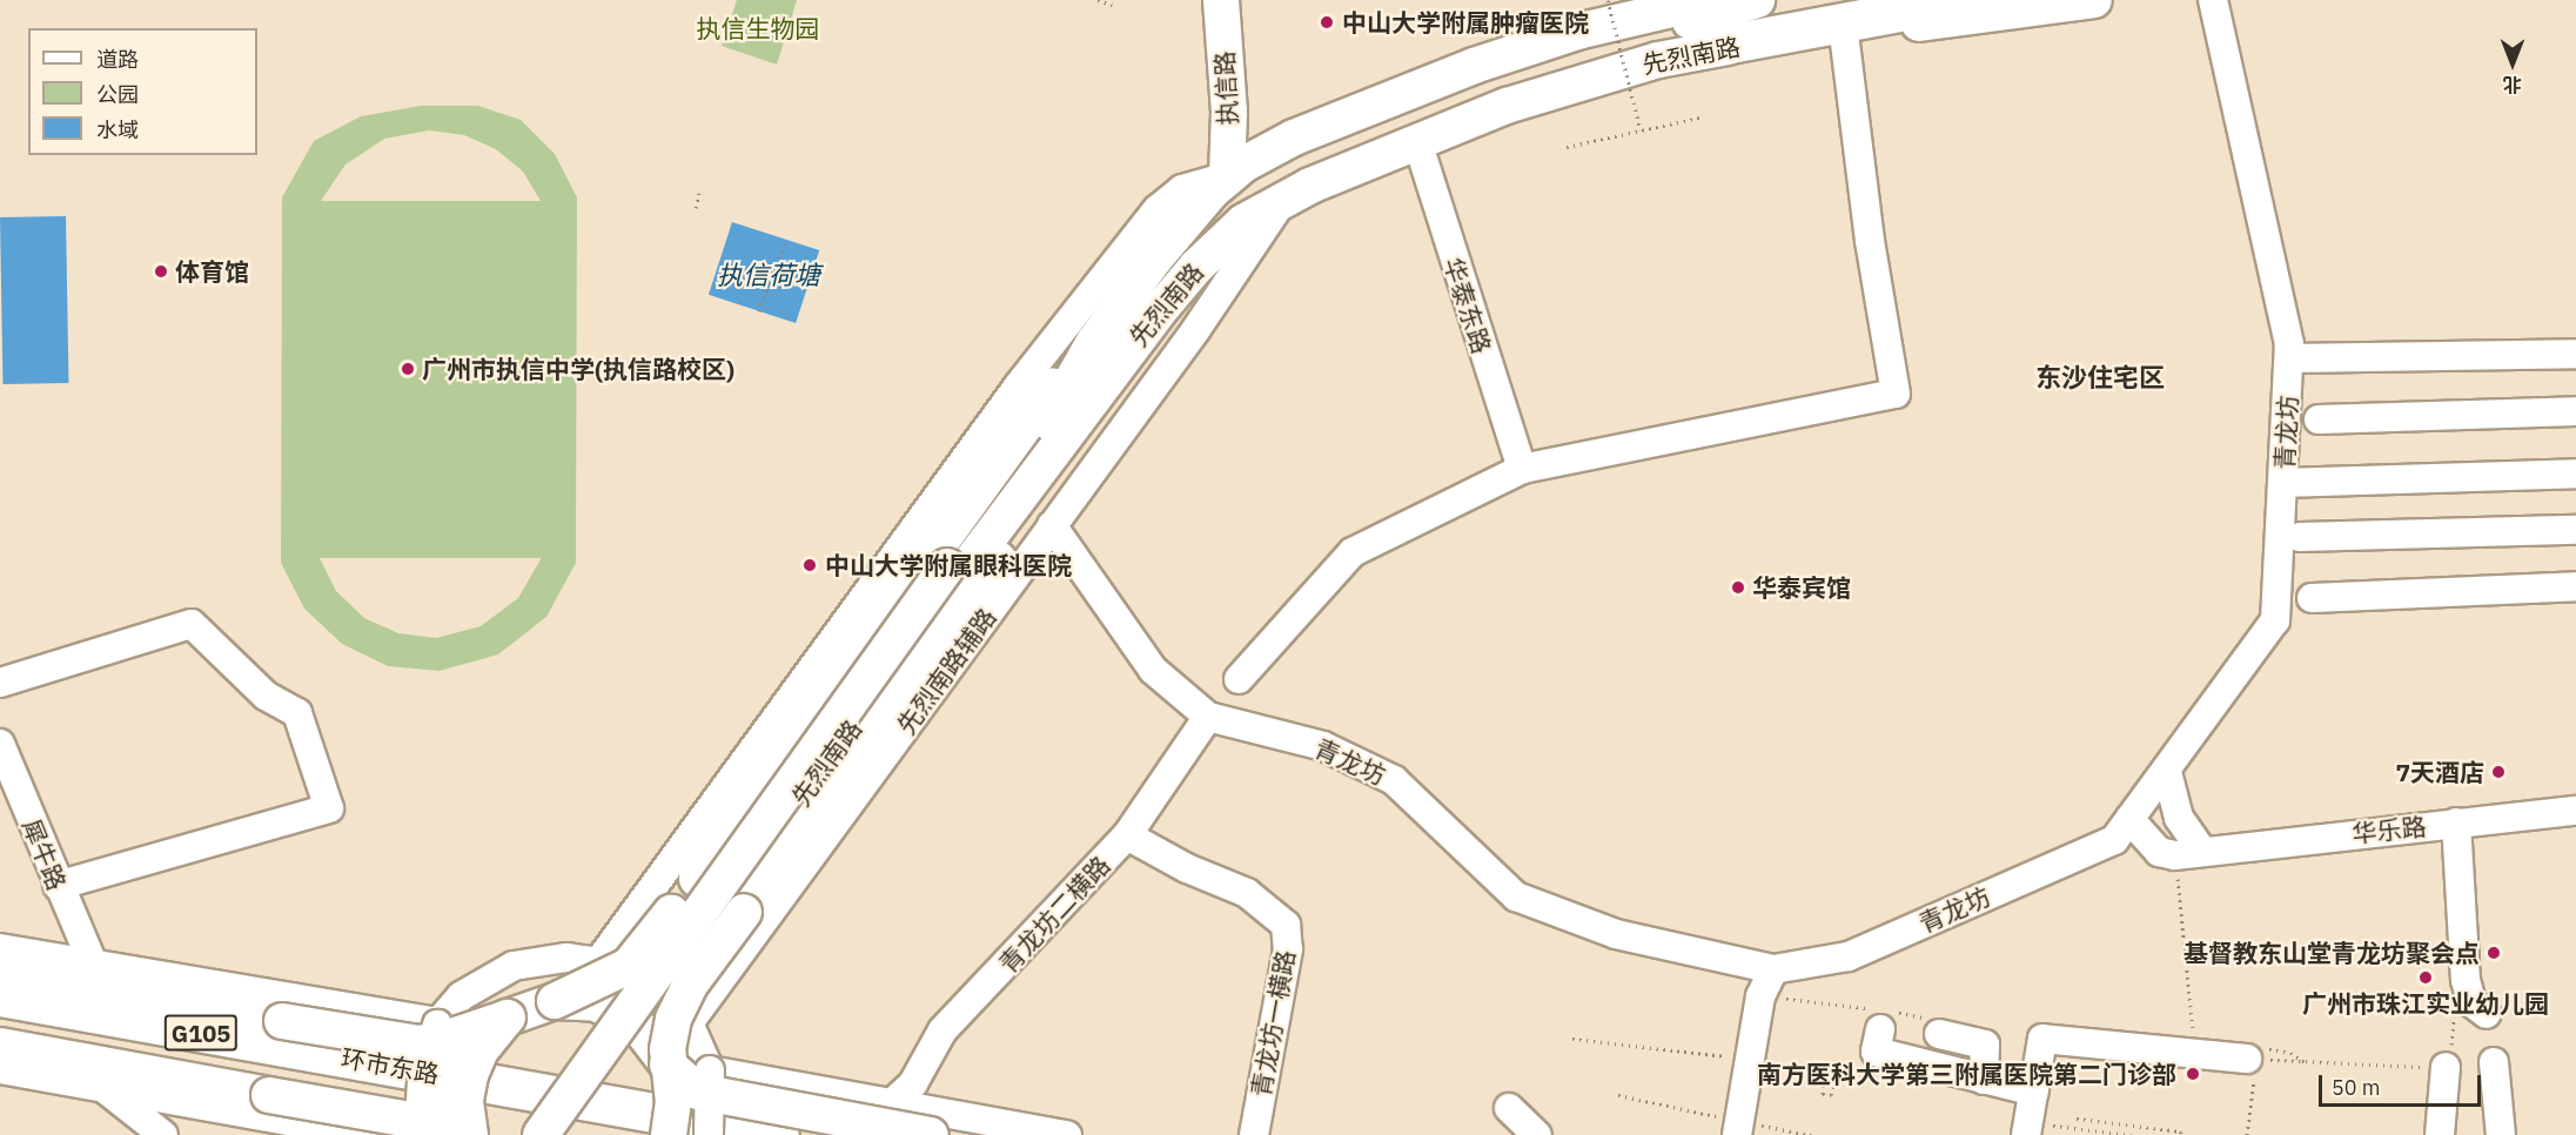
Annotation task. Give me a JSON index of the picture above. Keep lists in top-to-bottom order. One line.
{"streets":{"highway":["G105","环市东路"],"main road":["先烈南路","执信路"],"street":["华泰东路","青龙坊","先烈南路辅路","华乐路","犀牛路","青龙坊二横路","青龙坊一横路"]},"crossings":[["先烈南路","执信路"],["先烈南路","华泰东路"],["先烈南路","先烈南路辅路"],["青龙坊","先烈南路辅路"],["青龙坊","青龙坊二横路"],["青龙坊二横路","青龙坊一横路"]],"districts":["东沙住宅区"],"water":["执信荷塘"],"parks":["执信生物园"],"places":["中山大学附属肿瘤医院","体育馆","广州市执信中学(执信路校区)","中山大学附属眼科医院","华泰宾馆","7天酒店","基督教东山堂青龙坊聚会点","广州市珠江实业幼儿园","南方医科大学第三附属医院第二门诊部"],"legend":["道路","公园","水域"],"scale_bar":"50 m","north":"bottom"}
